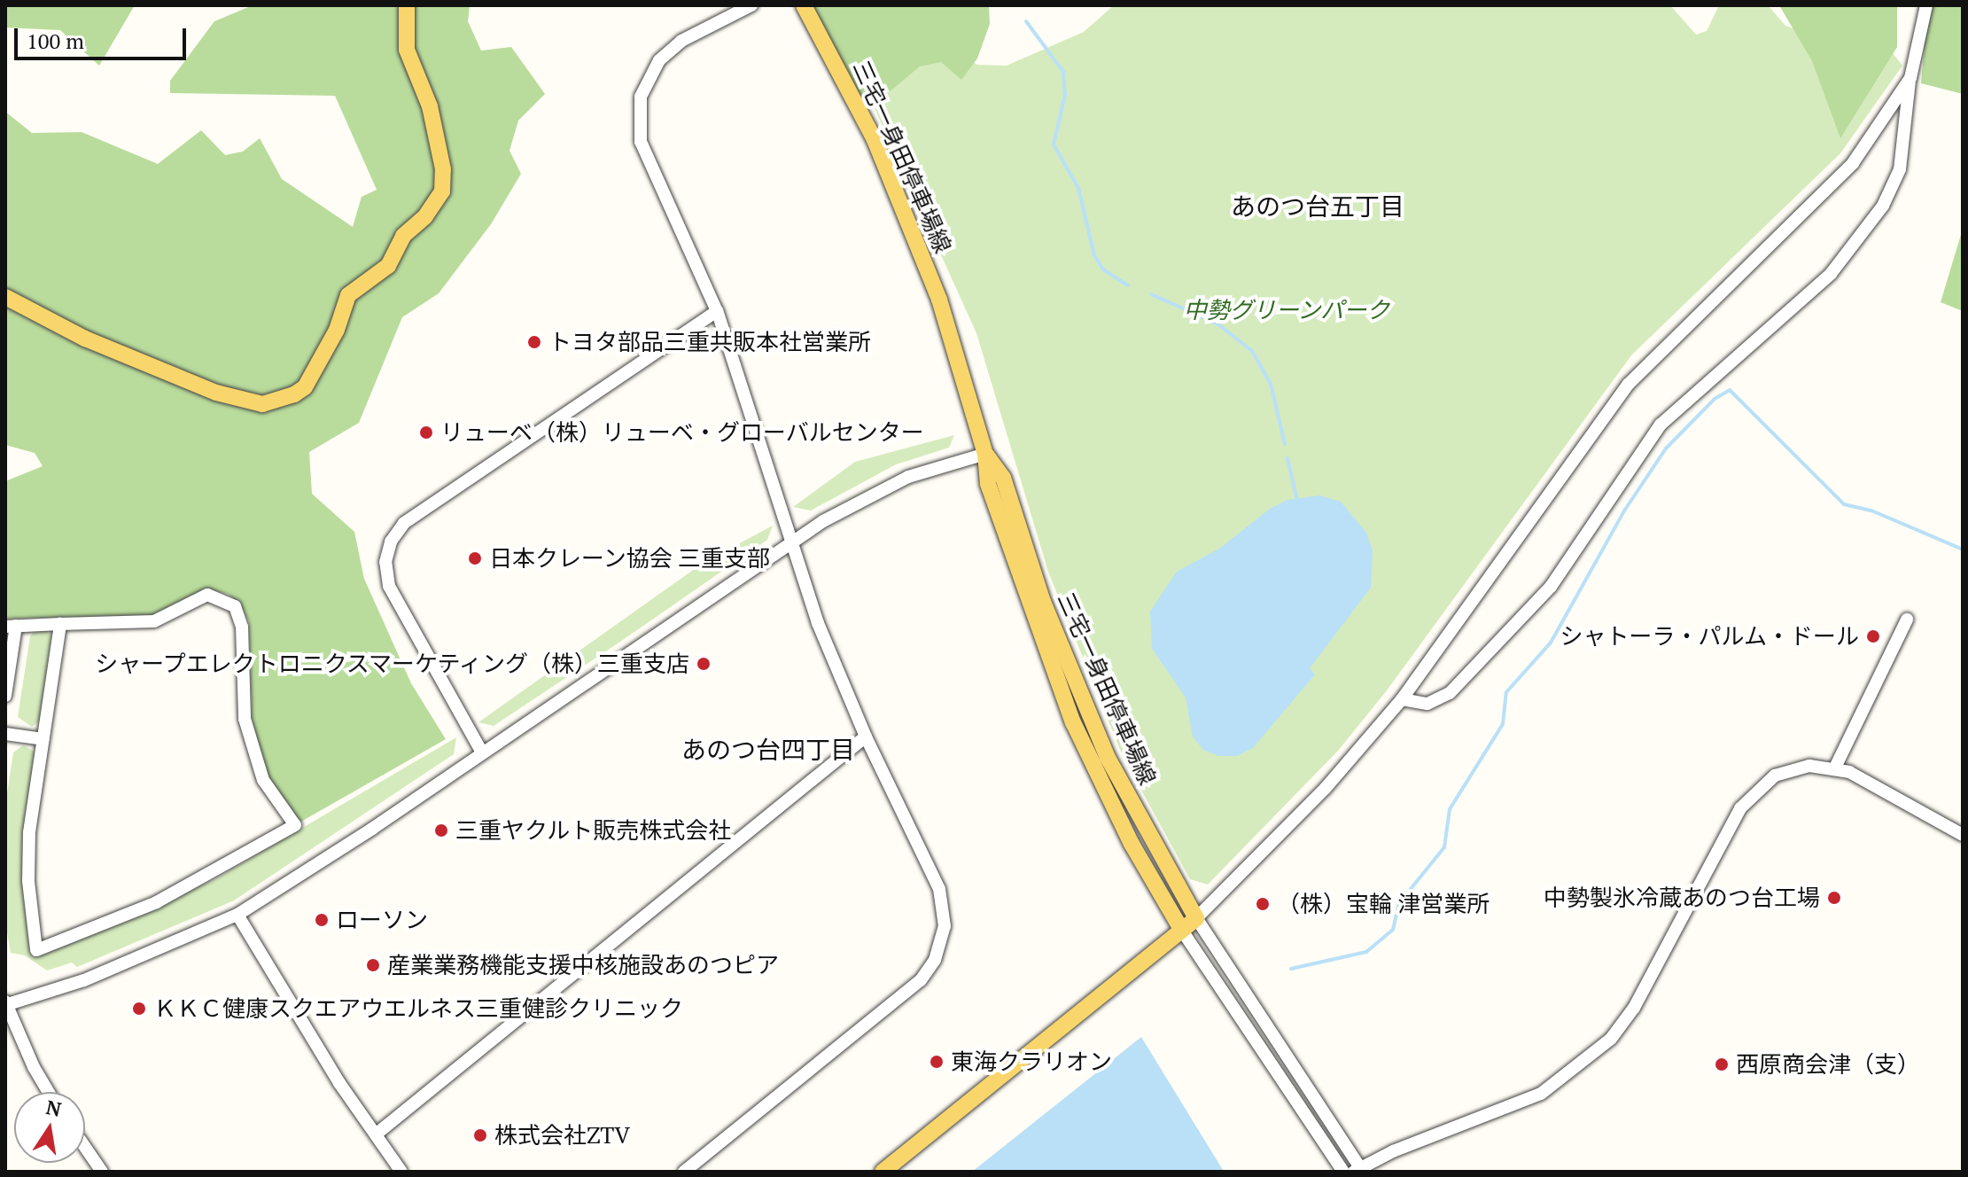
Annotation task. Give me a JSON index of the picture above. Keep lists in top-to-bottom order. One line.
{"streets":{"main road":["三宅一身田停車場線"]},"districts":["あのつ台五丁目","あのつ台四丁目"],"parks":["中勢グリーンパーク"],"places":["トヨタ部品三重共販本社営業所","リューベ（株）リューベ・グローバルセンター","日本クレーン協会 三重支部","シャトーラ・パルム・ドール","シャープエレクトロニクスマーケティング（株）三重支店","三重ヤクルト販売株式会社","中勢製氷冷蔵あのつ台工場","（株）宝輪 津営業所","ローソン","産業業務機能支援中核施設あのつピア","ＫＫＣ健康スクエアウエルネス三重健診クリニック","東海クラリオン","西原商会津（支）","株式会社ZTV"],"scale_bar":"100 m","north":"top"}
